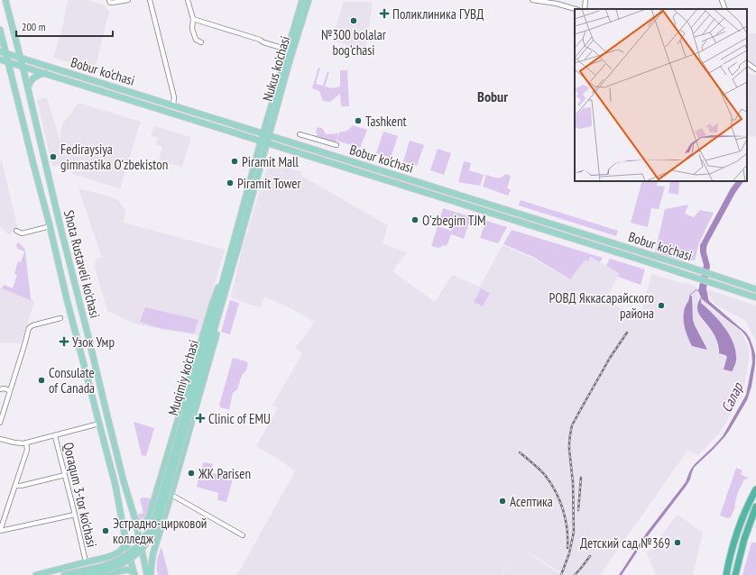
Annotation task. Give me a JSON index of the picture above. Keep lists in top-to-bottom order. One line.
{"streets":{"main road":["Nukus ko'chasi","Bobur ko'chasi","Shota Rustaveli ko'chasi","Muqimiy ko'chasi"],"street":["Qoraqum 3-tor ko'chasi"]},"crossings":[["Nukus ko'chasi","Bobur ko'chasi"],["Nukus ko'chasi","Muqimiy ko'chasi"],["Bobur ko'chasi","Shota Rustaveli ko'chasi"],["Bobur ko'chasi","Muqimiy ko'chasi"]],"districts":["Bobur"],"water":["Салар"],"places":{"health":["Поликлиника ГУВД","Узок Умр","Clinic of EMU"],"other":["№300 bolalar bog'chasi","Tashkent","Fediraysiya gimnastika O'zbekiston","Piramit Mall","Piramit Tower","O'zbegim TJM","РОВД Яккасарайского района","Consulate of Canada","ЖК Parisen","Асептика","Эстрадно-цирковой колледж","Детский сад №369"]},"scale_bar":"200 m"}
